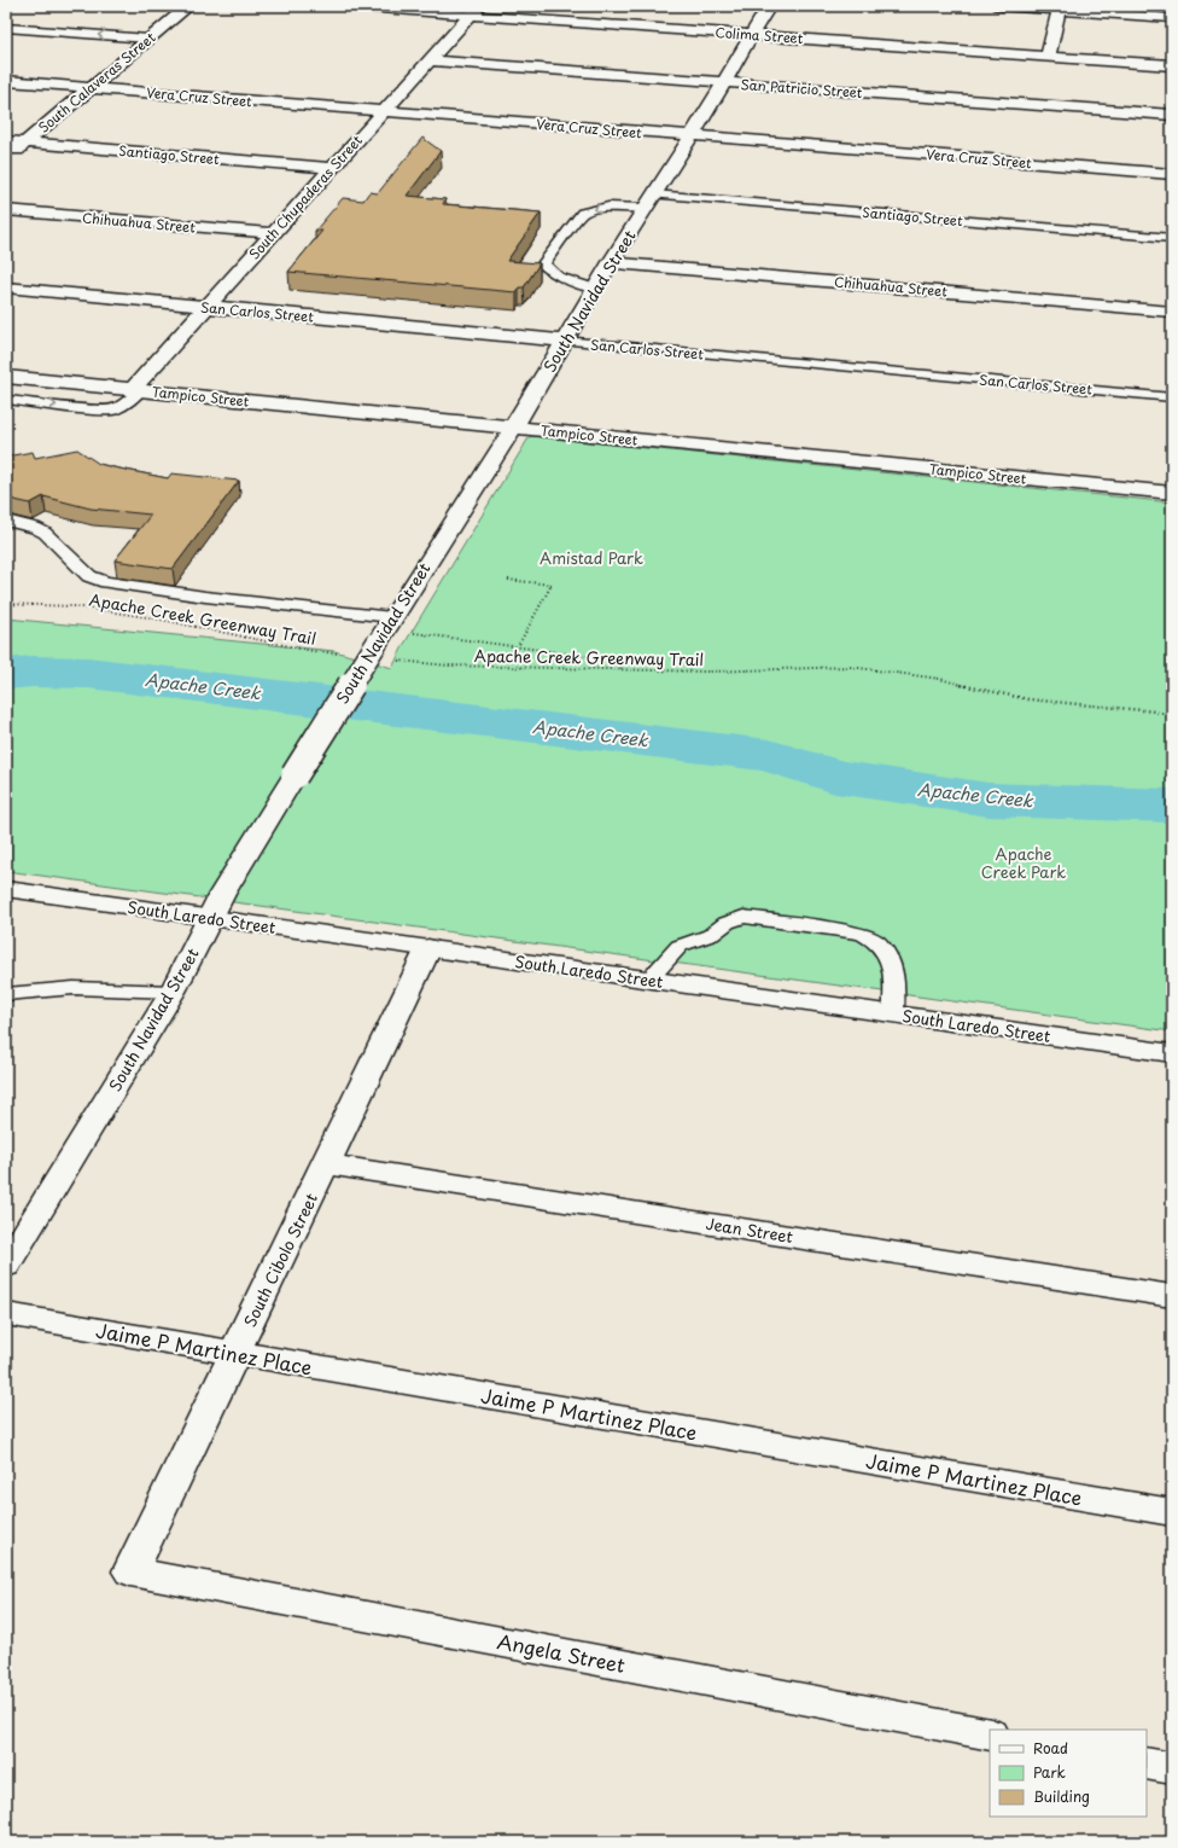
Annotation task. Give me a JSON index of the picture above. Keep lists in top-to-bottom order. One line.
{"streets":{"street":["Colima Street","South Calaveras Street","San Patricio Street","Vera Cruz Street","Santiago Street","South Chupaderas Street","Chihuahua Street","South Navidad Street","San Carlos Street","Tampico Street","South Laredo Street","Jean Street","South Cibolo Street","Jaime P Martinez Place","Angela Street"],"path":["Apache Creek Greenway Trail"]},"crossings":[["Colima Street","South Chupaderas Street"],["Colima Street","South Navidad Street"],["South Calaveras Street","Vera Cruz Street"],["South Calaveras Street","Santiago Street"],["San Patricio Street","South Chupaderas Street"],["San Patricio Street","South Navidad Street"],["Vera Cruz Street","South Chupaderas Street"],["Vera Cruz Street","South Navidad Street"],["Santiago Street","South Chupaderas Street"],["Santiago Street","South Navidad Street"],["South Chupaderas Street","Chihuahua Street"],["South Chupaderas Street","San Carlos Street"],["South Chupaderas Street","Tampico Street"],["Chihuahua Street","South Navidad Street"],["South Navidad Street","San Carlos Street"],["South Navidad Street","Tampico Street"],["South Navidad Street","South Laredo Street"],["South Laredo Street","South Cibolo Street"],["Jean Street","South Cibolo Street"],["South Cibolo Street","Jaime P Martinez Place"],["South Cibolo Street","Angela Street"]],"water":["Apache Creek"],"parks":["Amistad Park","Apache Creek Park"],"legend":["Road","Park","Building"]}
